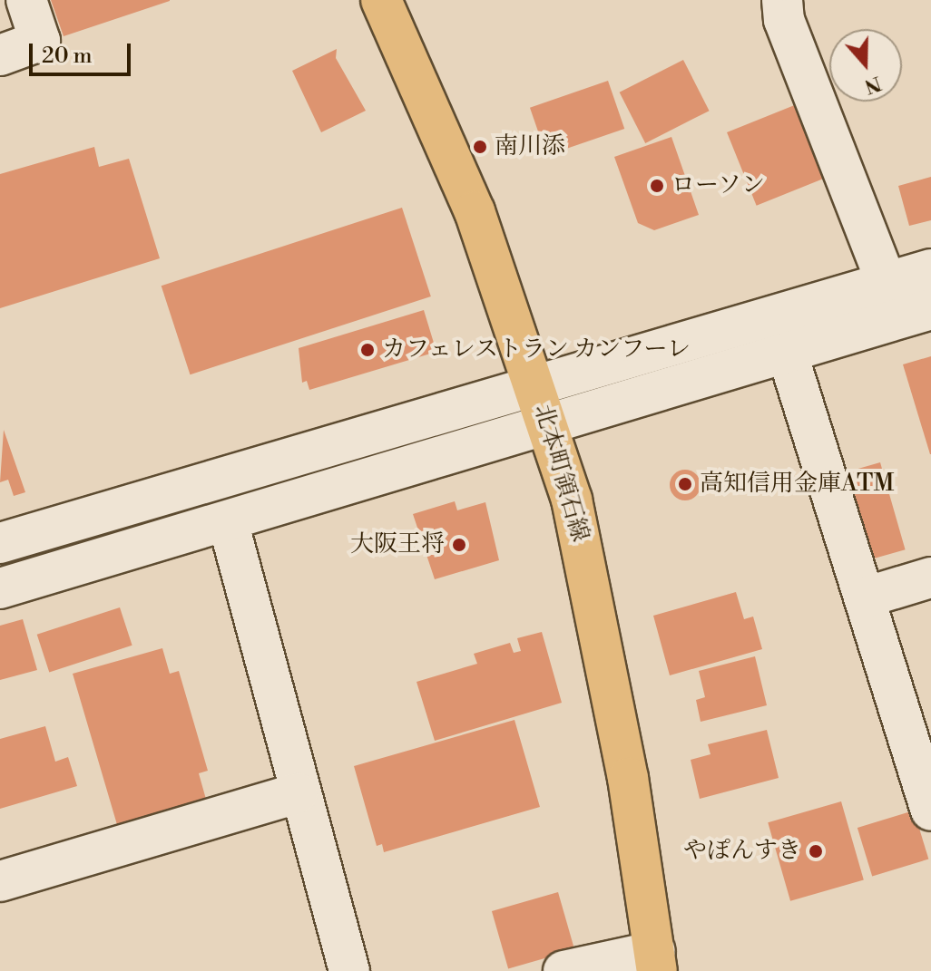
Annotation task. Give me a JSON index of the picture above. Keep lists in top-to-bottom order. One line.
{"streets":{"main road":["北本町領石線"]},"places":["南川添","ローソン","カフェレストラン カンフーレ","高知信用金庫ATM","大阪王将","やぽんすき"],"scale_bar":"20 m","north":"bottom"}
